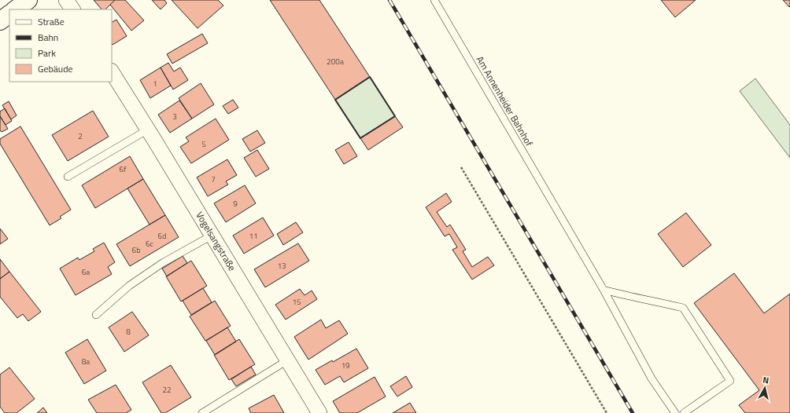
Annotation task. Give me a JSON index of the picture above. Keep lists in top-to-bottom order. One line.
{"streets":{"street":["Vogelsangstraße"],"lane":["Am Annenheider Bahnhof"]},"house_numbers":["200a","1","3","2","5","6f","7","9","6d","11","6c","6b","13","6a","15","8","8a","19","22"],"legend":["Straße","Bahn","Park","Gebäude"],"north":"top"}
